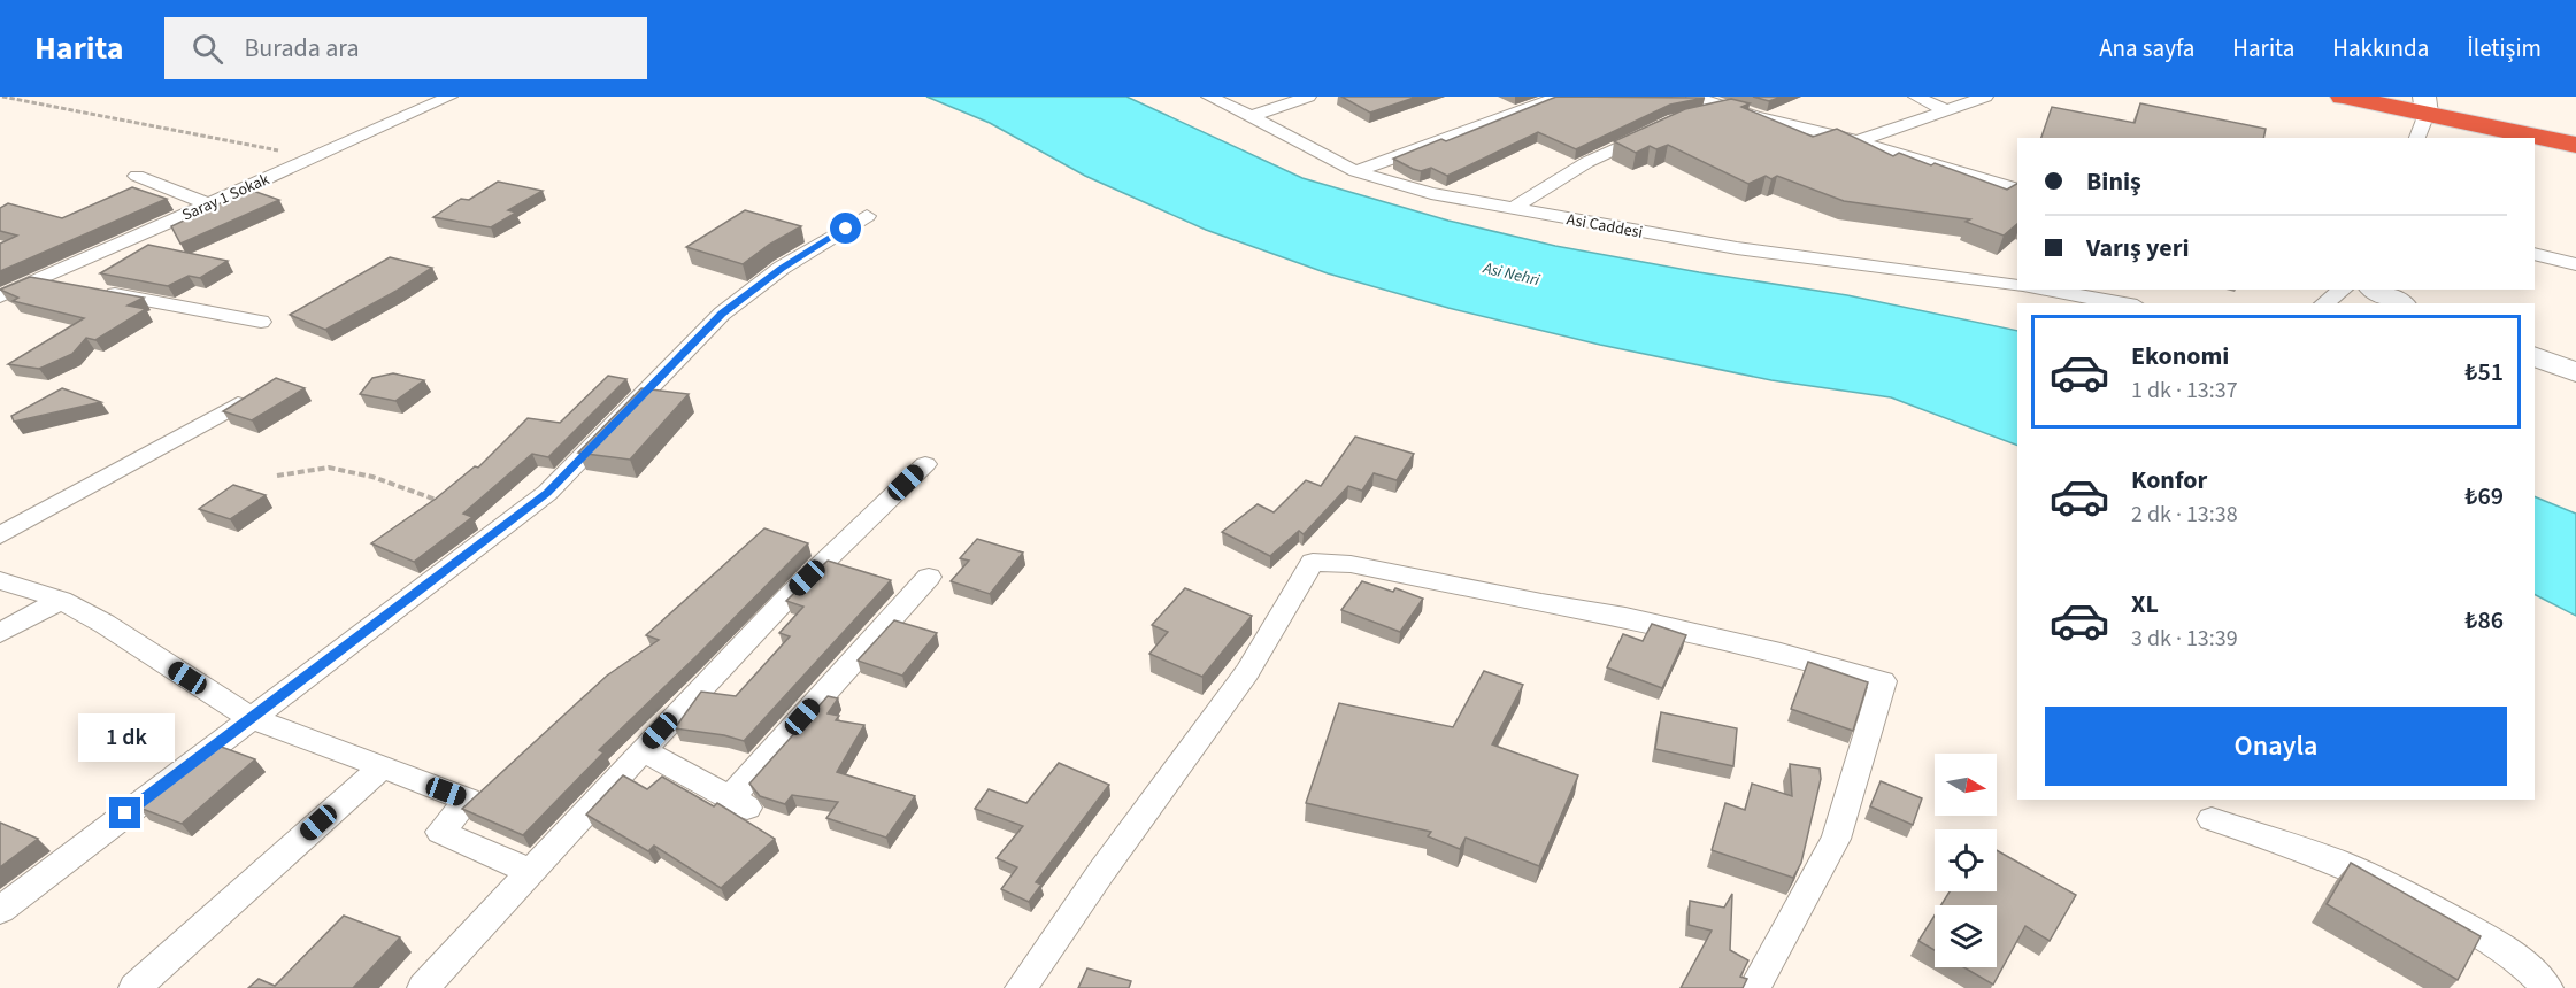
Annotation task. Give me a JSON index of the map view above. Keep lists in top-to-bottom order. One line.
{"streets":{"street":["Saray 1 Sokak","Asi Caddesi"]},"water":["Asi Nehri"],"north":"right","page":{"header":"Harita","search":"Burada ara","nav":["Ana sayfa","Harita","Hakkında","İletişim"],"banner":["Biniş","Varış yeri"],"list":[{"name":"Ekonomi","note":"1 dk · 13:37","value":"₺51"},{"name":"Konfor","note":"2 dk · 13:38","value":"₺69"},{"name":"XL","note":"3 dk · 13:39","value":"₺86"}],"buttons":"Onayla","bubble":"1 dk"}}
